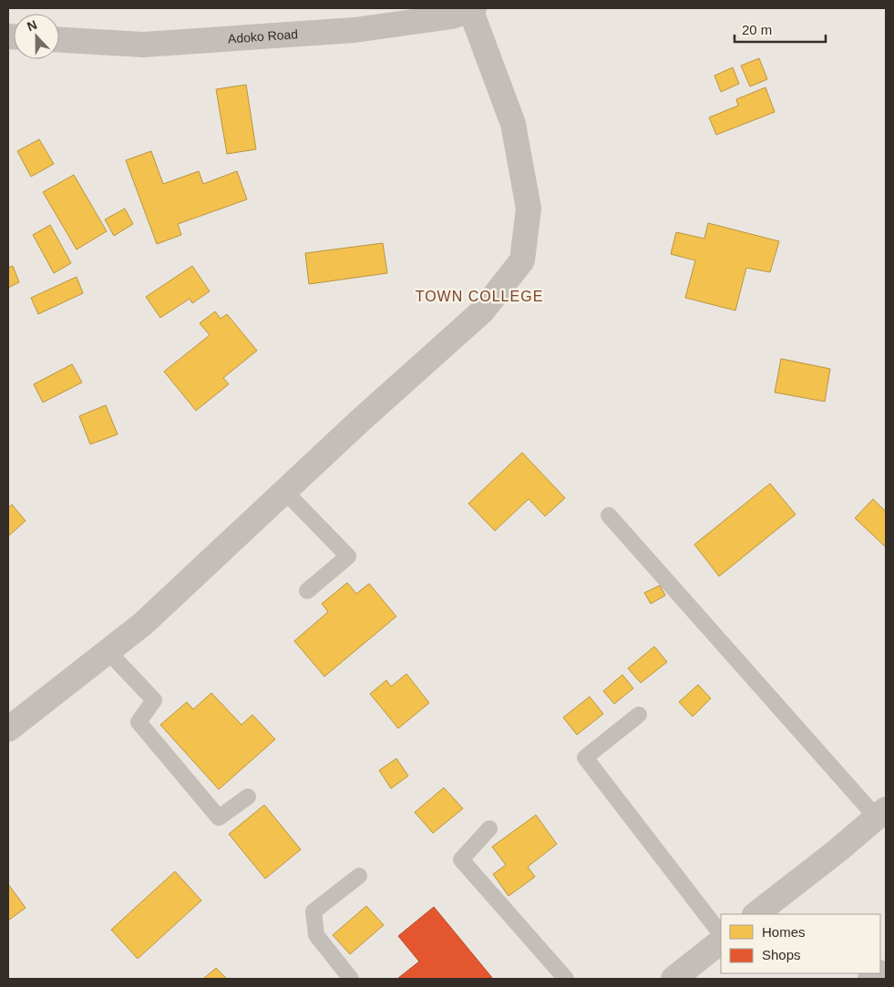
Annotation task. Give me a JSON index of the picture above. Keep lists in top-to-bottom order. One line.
{"streets":{"street":["Adoko Road"]},"districts":["TOWN COLLEGE"],"legend":["Homes","Shops"],"scale_bar":"20 m","north":"top"}
